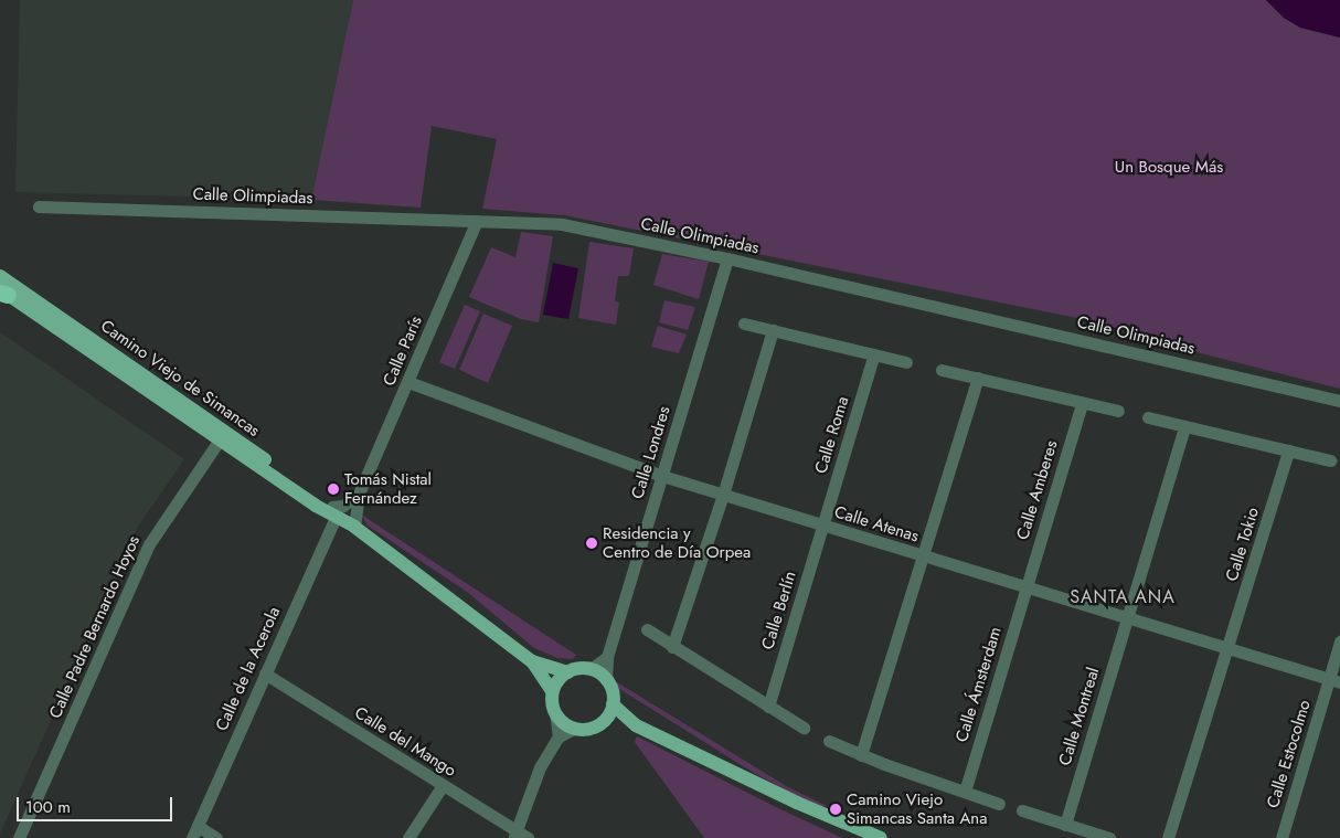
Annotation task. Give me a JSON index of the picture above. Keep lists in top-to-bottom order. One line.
{"streets":{"main road":["Camino Viejo de Simancas"],"street":["Calle Olimpiadas","Calle París","Calle Roma","Calle Londres","Calle Amberes","Calle Atenas","Calle Tokio","Calle Berlín","Calle Padre Bernardo Hoyos","Calle de la Acerola","Calle Ámsterdam","Calle Montreal","Calle del Mango","Calle Estocolmo"]},"crossings":[["Calle Olimpiadas","Calle París"],["Calle Olimpiadas","Calle Londres"],["Calle París","Camino Viejo de Simancas"],["Calle París","Calle Atenas"],["Camino Viejo de Simancas","Calle Londres"],["Camino Viejo de Simancas","Calle Padre Bernardo Hoyos"],["Camino Viejo de Simancas","Calle de la Acerola"],["Calle Roma","Calle Atenas"],["Calle Roma","Calle Berlín"],["Calle Londres","Calle Atenas"],["Calle Amberes","Calle Atenas"],["Calle Amberes","Calle Ámsterdam"],["Calle Atenas","Calle Tokio"],["Calle Atenas","Calle Berlín"],["Calle Atenas","Calle Ámsterdam"],["Calle Atenas","Calle Montreal"],["Calle Atenas","Calle Estocolmo"],["Calle de la Acerola","Calle del Mango"]],"districts":["SANTA ANA"],"parks":["Un Bosque Más"],"places":["Tomás Nistal Fernández","Residencia y Centro de Día Orpea","Camino Viejo Simancas Santa Ana"],"scale_bar":"100 m"}
